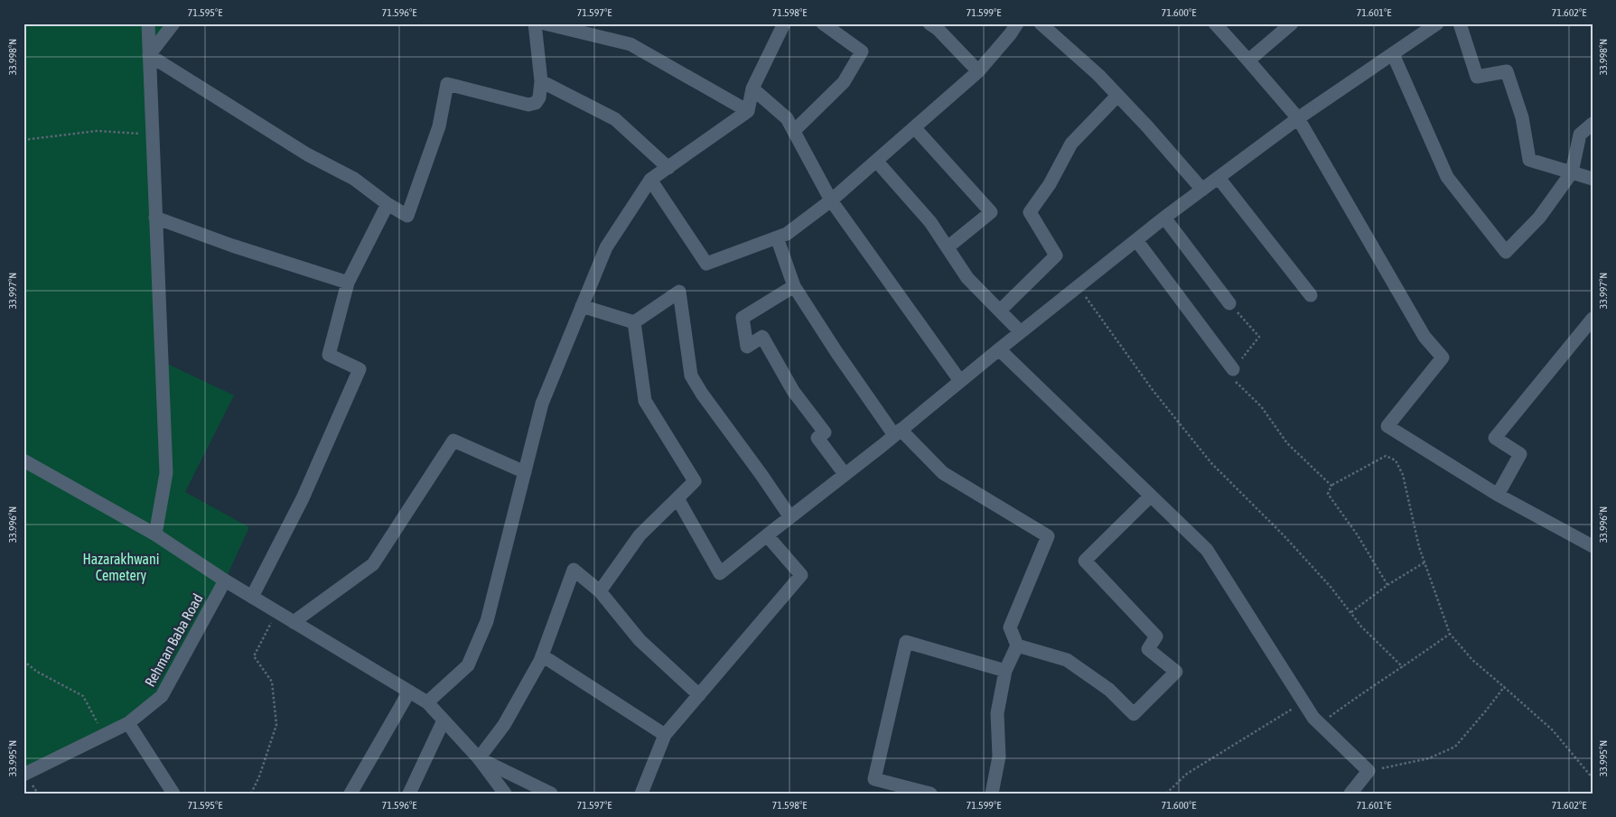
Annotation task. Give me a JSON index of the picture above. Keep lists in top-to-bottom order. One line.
{"streets":{"street":["Rehman Baba Road"]},"parks":["Hazarakhwani Cemetery"],"coordinates":["71.595°E","71.596°E","71.597°E","71.598°E","71.599°E","71.600°E","71.601°E","71.602°E","33.998°N","33.997°N","33.996°N","33.995°N"]}
